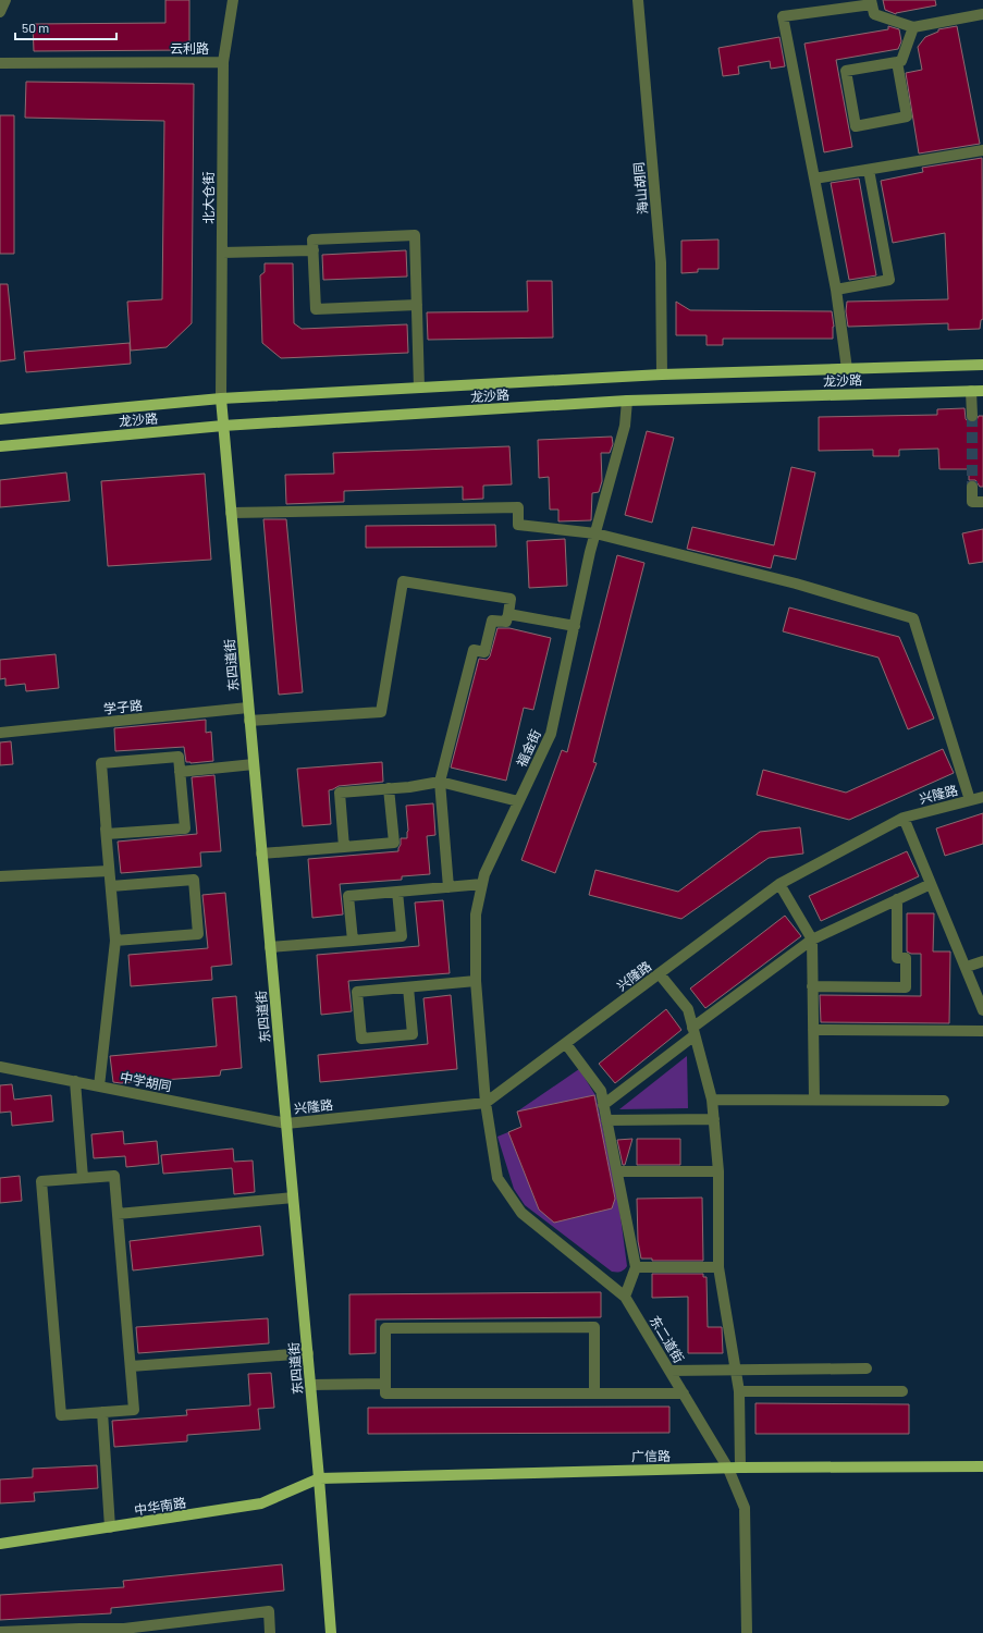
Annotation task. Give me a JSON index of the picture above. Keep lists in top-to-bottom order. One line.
{"streets":{"main road":["龙沙路","东四道街","广信路","中华南路"],"street":["云利路","海山胡同","北大仓街","学子路","福金街","兴隆路","中学胡同","东二道街"]},"crossings":[["云利路","北大仓街"],["海山胡同","龙沙路"],["北大仓街","龙沙路"],["北大仓街","东四道街"],["龙沙路","东四道街"],["龙沙路","福金街"],["东四道街","学子路"],["东四道街","兴隆路"],["东四道街","中学胡同"],["东四道街","广信路"],["东四道街","中华南路"],["福金街","兴隆路"],["福金街","东二道街"],["兴隆路","中学胡同"],["兴隆路","东二道街"],["东二道街","广信路"],["广信路","中华南路"]],"scale_bar":"50 m"}
